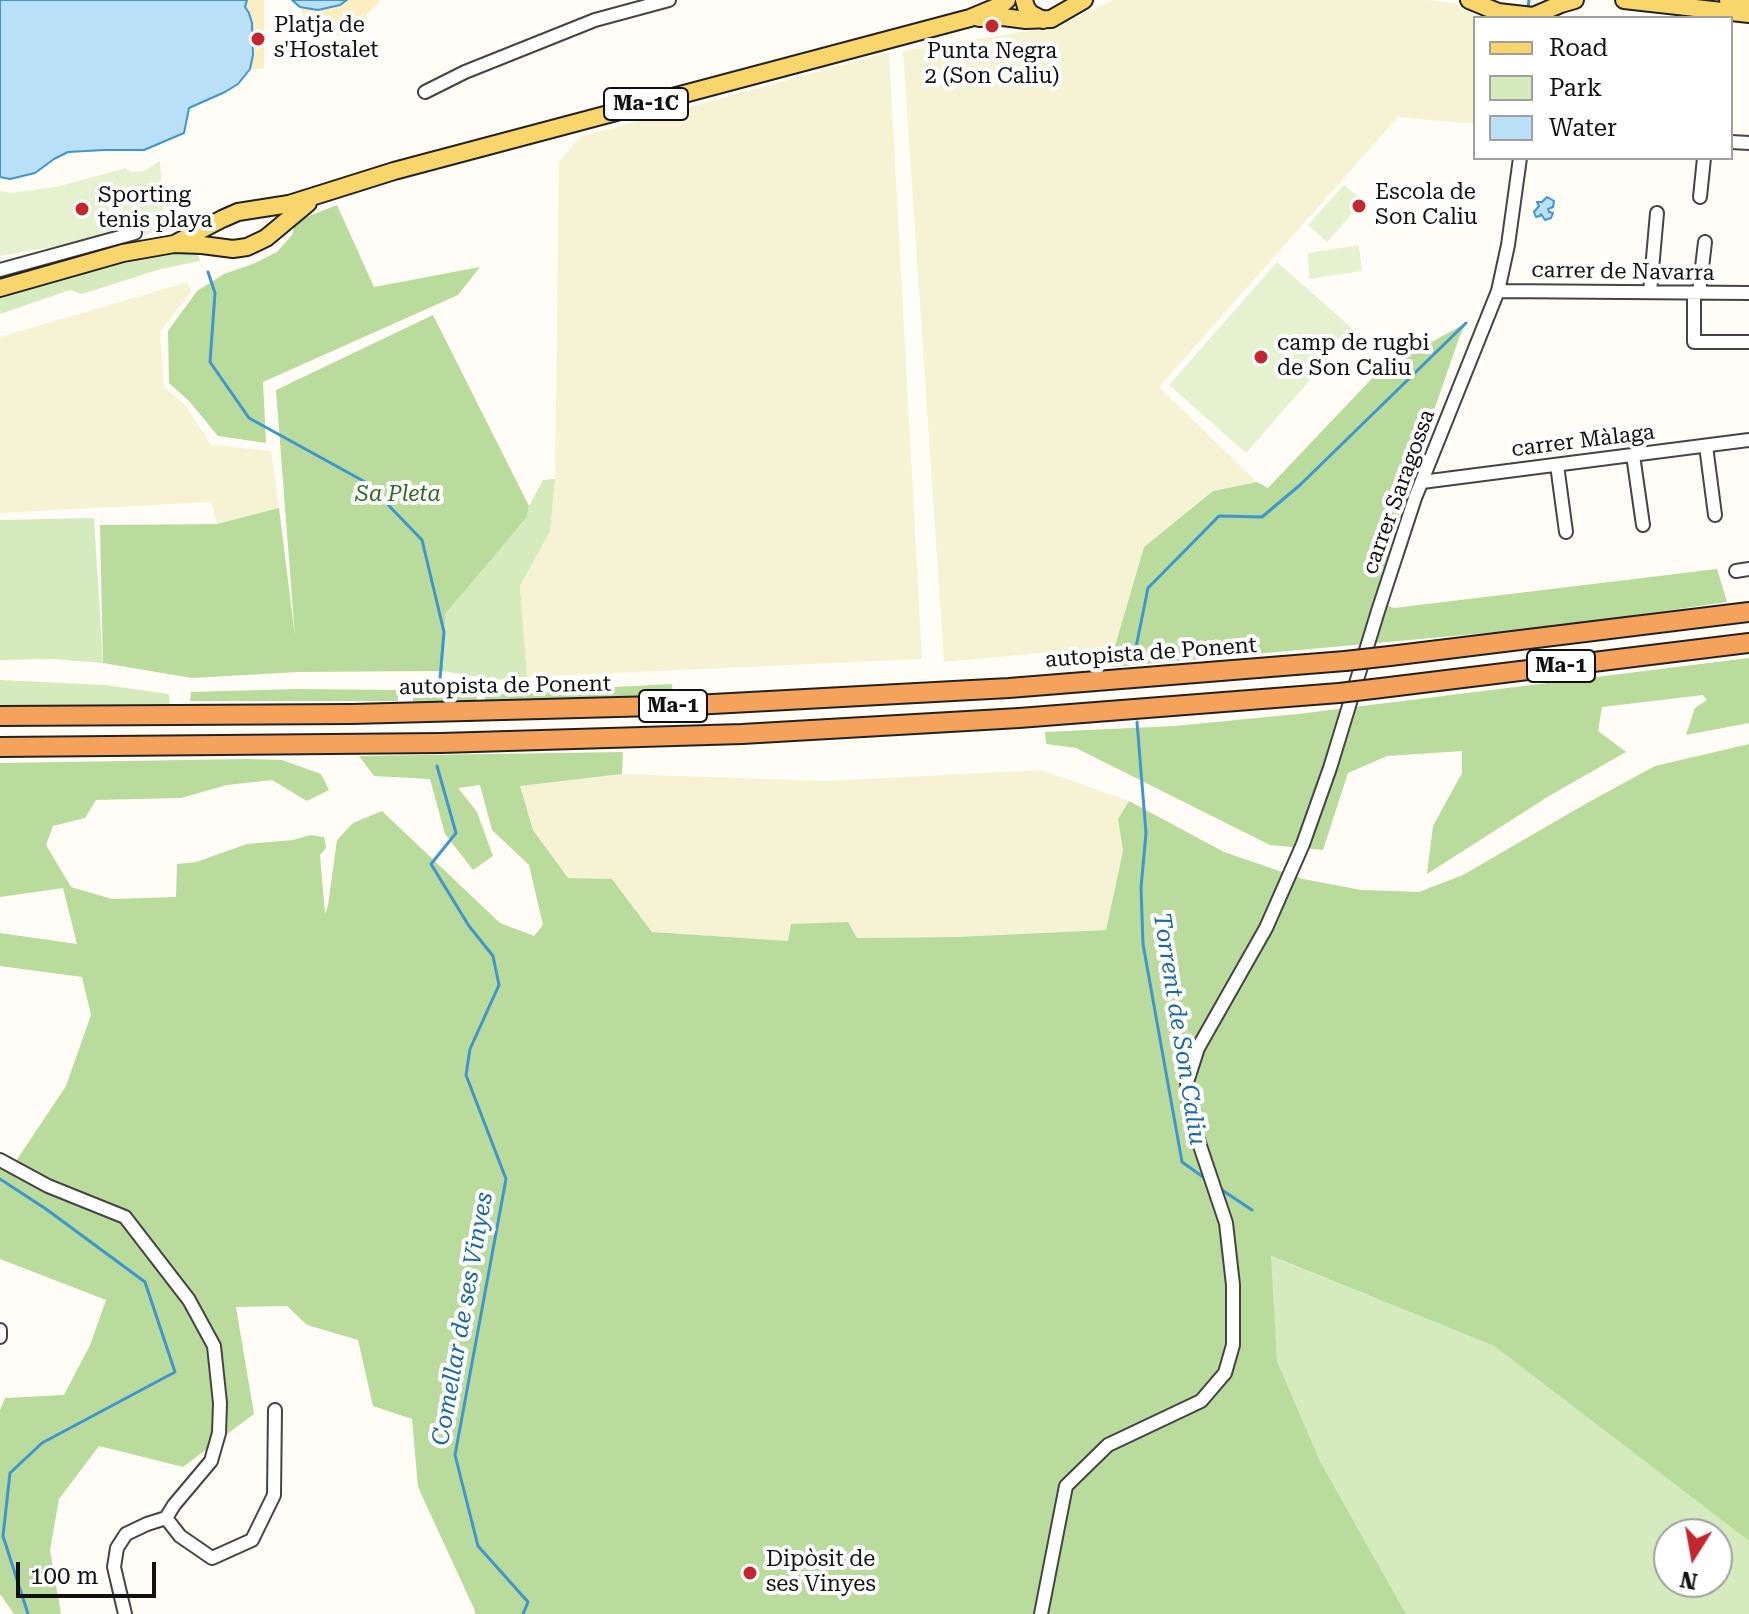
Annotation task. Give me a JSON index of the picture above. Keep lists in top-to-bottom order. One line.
{"streets":{"highway":["autopista de Ponent","Ma-1"],"main road":["Ma-1C"],"street":["carrer de Navarra","carrer Màlaga","carrer Saragossa"]},"crossings":[["carrer de Navarra","carrer Saragossa"],["carrer Màlaga","carrer Saragossa"],["carrer Saragossa","Ma-1"],["autopista de Ponent","Ma-1"]],"water":["Torrent de Son Caliu","Comellar de ses Vinyes"],"parks":["Sa Pleta"],"places":["Punta Negra 2 (Son Caliu)","Platja de s'Hostalet","Escola de Son Caliu","Sporting tenis playa","camp de rugbi de Son Caliu","Dipòsit de ses Vinyes"],"legend":["Road","Park","Water"],"scale_bar":"100 m","north":"bottom"}
